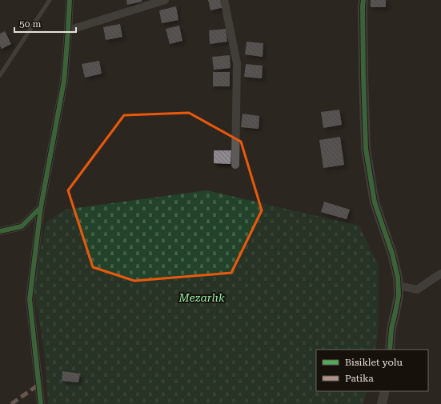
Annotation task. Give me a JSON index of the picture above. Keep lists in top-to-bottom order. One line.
{"parks":["Mezarlık"],"legend":["Bisiklet yolu","Patika"],"scale_bar":"50 m"}
